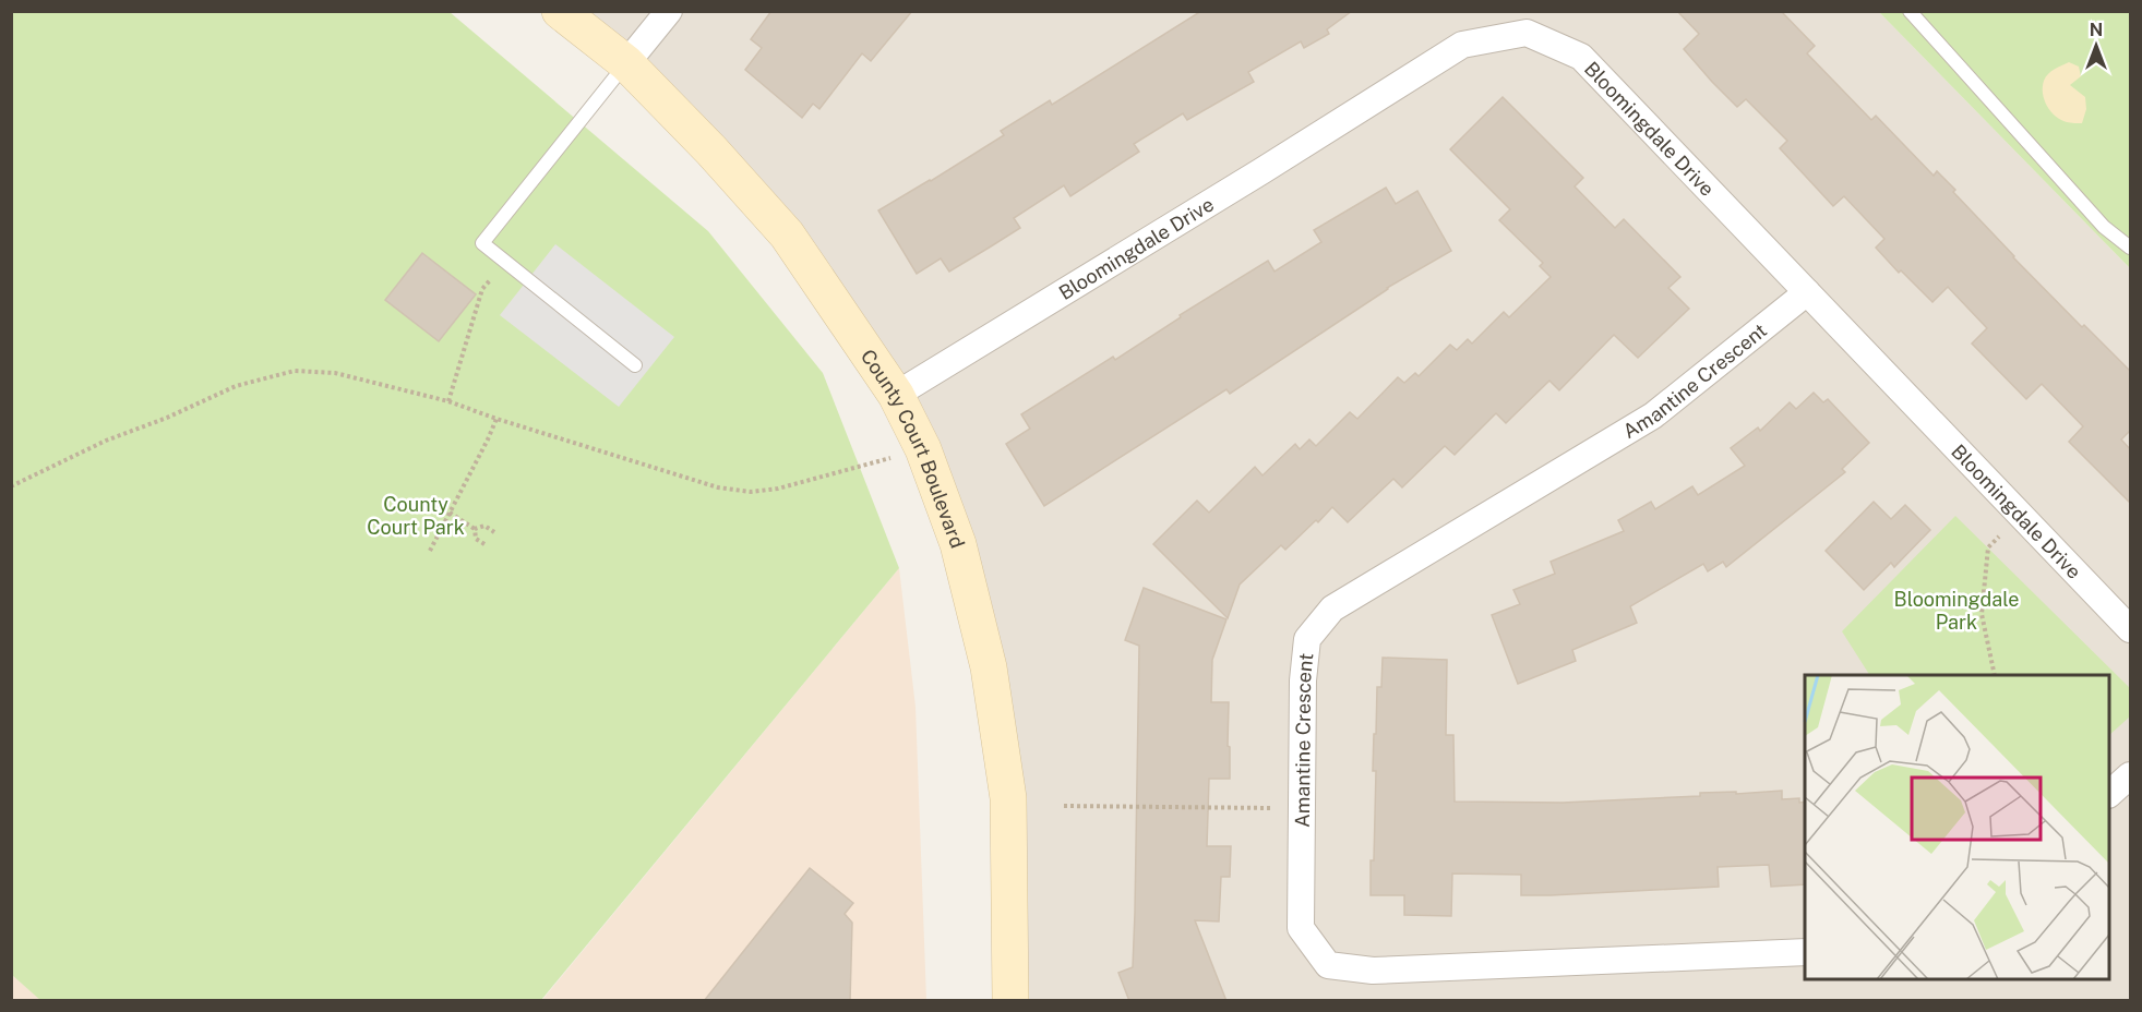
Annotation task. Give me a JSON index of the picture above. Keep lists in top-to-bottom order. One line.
{"streets":{"street":["Bloomingdale Drive","Amantine Crescent","County Court Boulevard"]},"crossings":[["Bloomingdale Drive","Amantine Crescent"],["Bloomingdale Drive","County Court Boulevard"]],"parks":["County Court Park","Bloomingdale Park"],"north":"top"}
